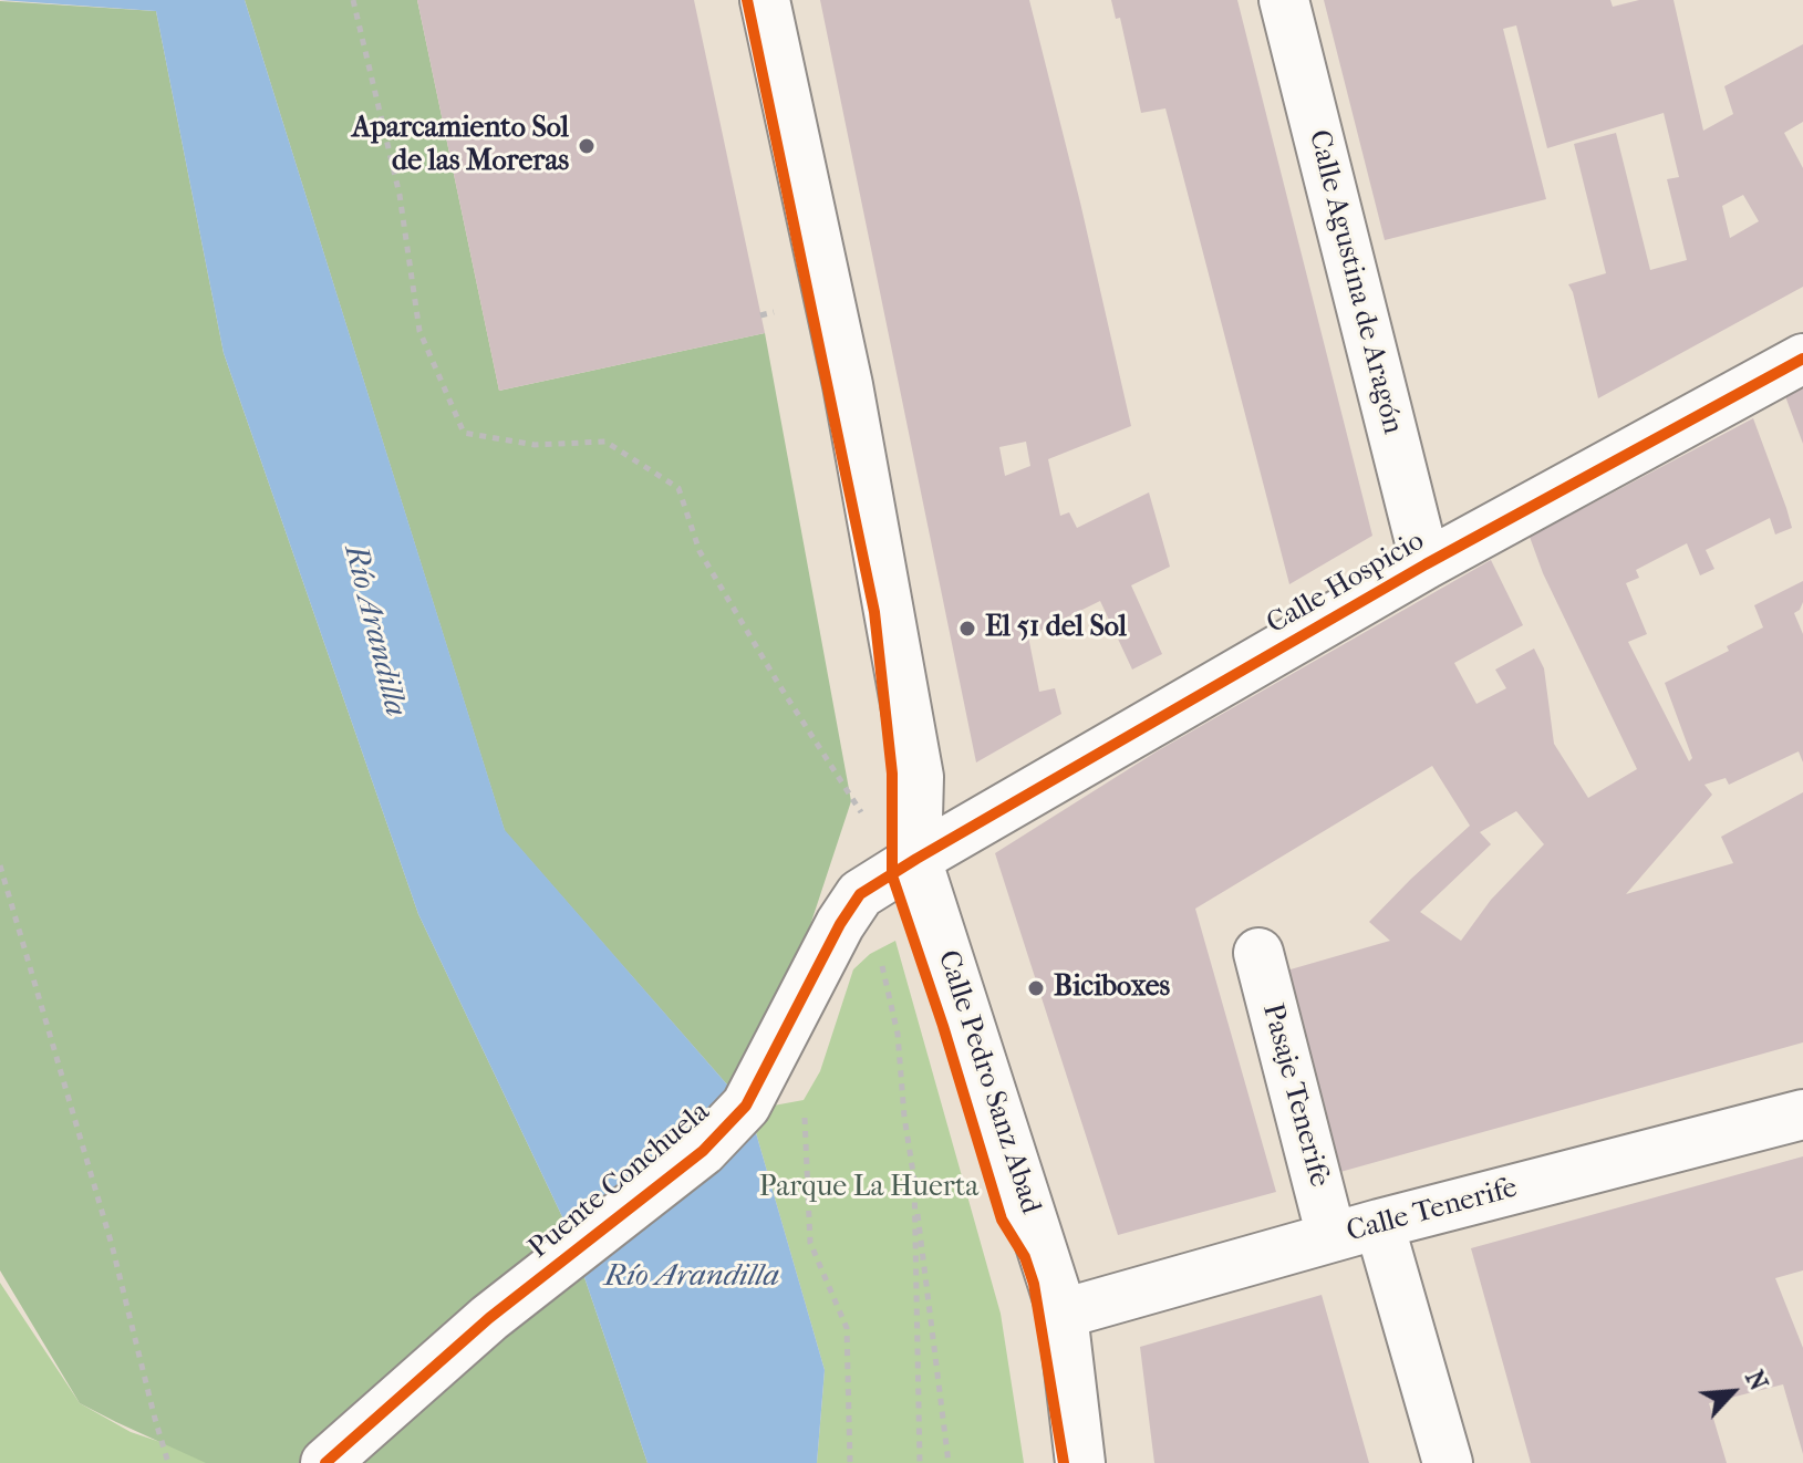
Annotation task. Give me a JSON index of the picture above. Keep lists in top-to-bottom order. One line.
{"streets":{"street":["Calle Agustina de Aragón","Calle Hospicio","Calle Pedro Sanz Abad","Pasaje Tenerife","Puente Conchuela","Calle Tenerife"]},"crossings":[["Calle Agustina de Aragón","Calle Hospicio"],["Calle Hospicio","Calle Pedro Sanz Abad"],["Calle Hospicio","Puente Conchuela"],["Calle Pedro Sanz Abad","Puente Conchuela"],["Calle Pedro Sanz Abad","Calle Tenerife"],["Pasaje Tenerife","Calle Tenerife"]],"water":["Río Arandilla"],"parks":["Parque La Huerta"],"places":["Aparcamiento Sol de las Moreras","El 51 del Sol","Biciboxes"],"north":"top right"}
